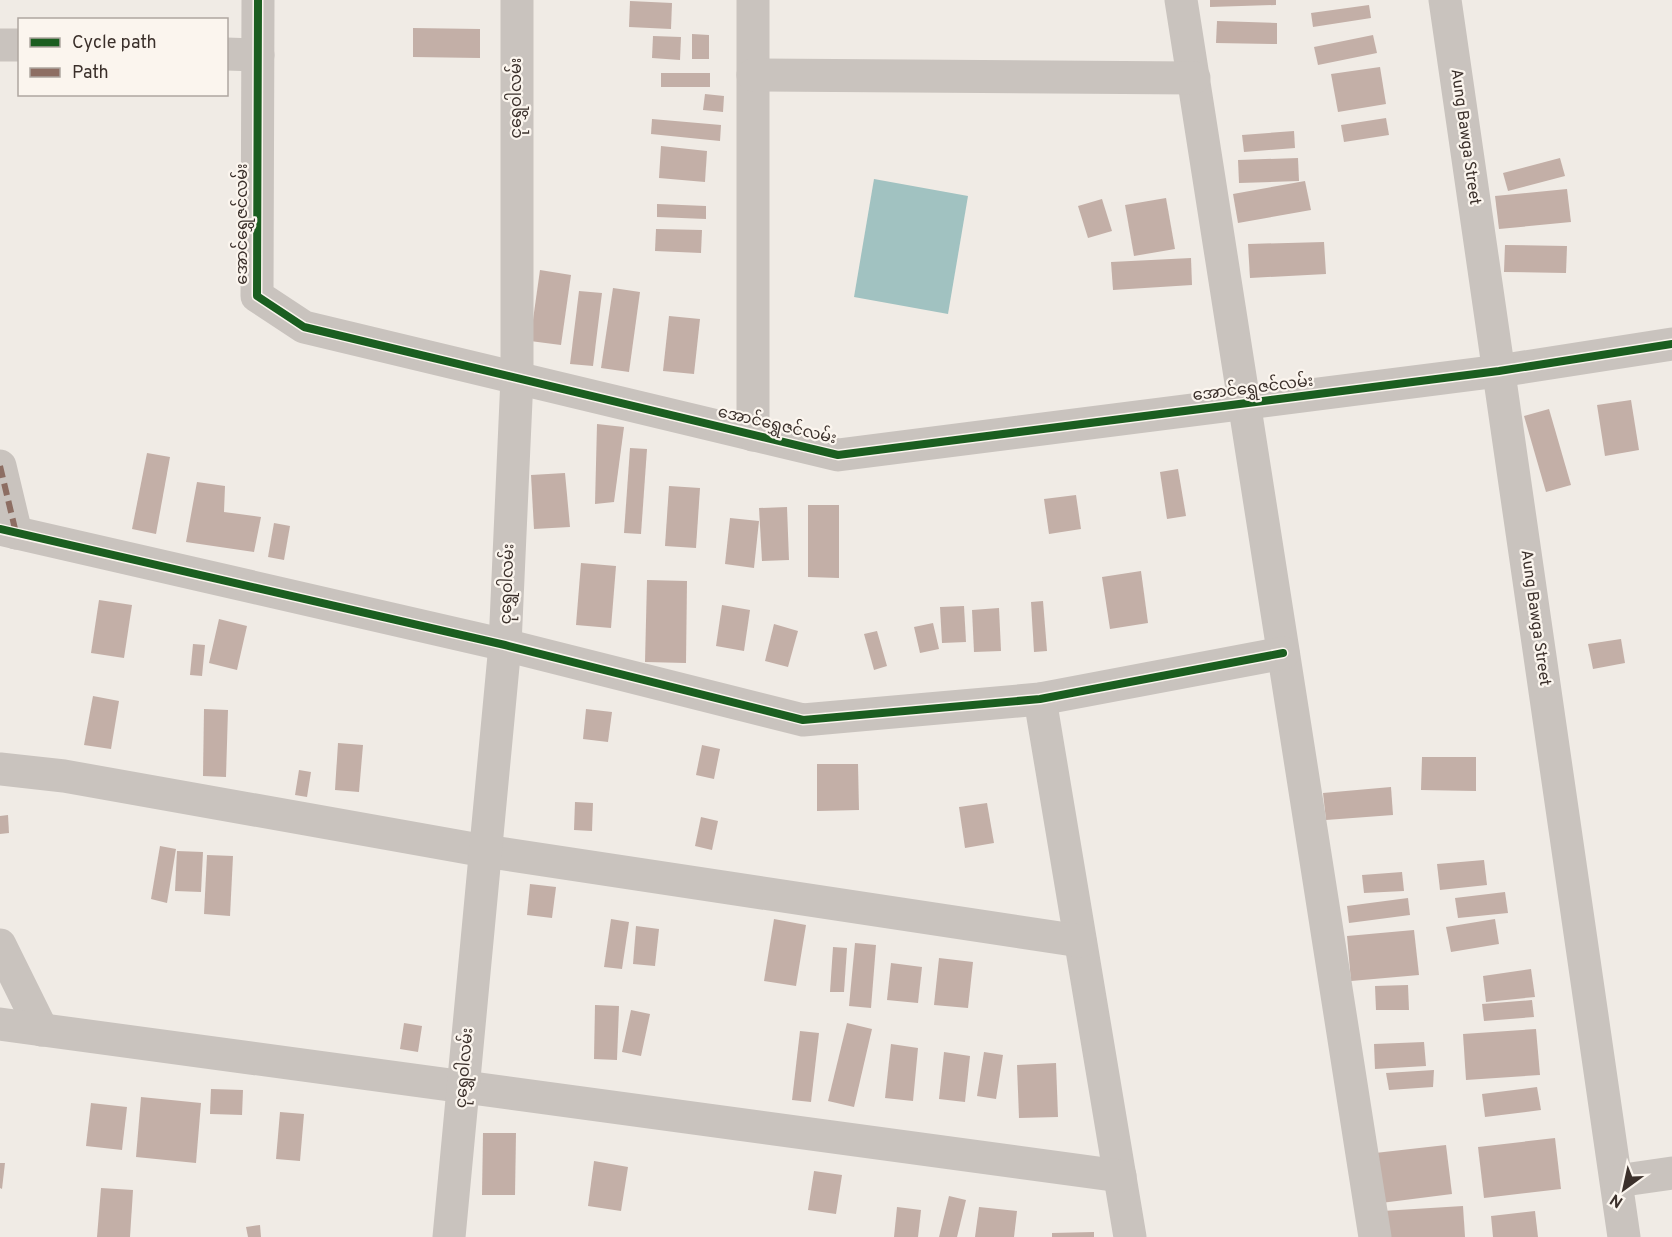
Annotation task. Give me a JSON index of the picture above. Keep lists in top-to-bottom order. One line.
{"streets":{"street":["ငုရွှေဝါလမ်း","Aung Bawga Street","အောင်ရွှေဇင်လမ်း"]},"crossings":[["ငုရွှေဝါလမ်း","အောင်ရွှေဇင်လမ်း"],["Aung Bawga Street","အောင်ရွှေဇင်လမ်း"]],"legend":["Cycle path","Path"],"north":"bottom left"}
